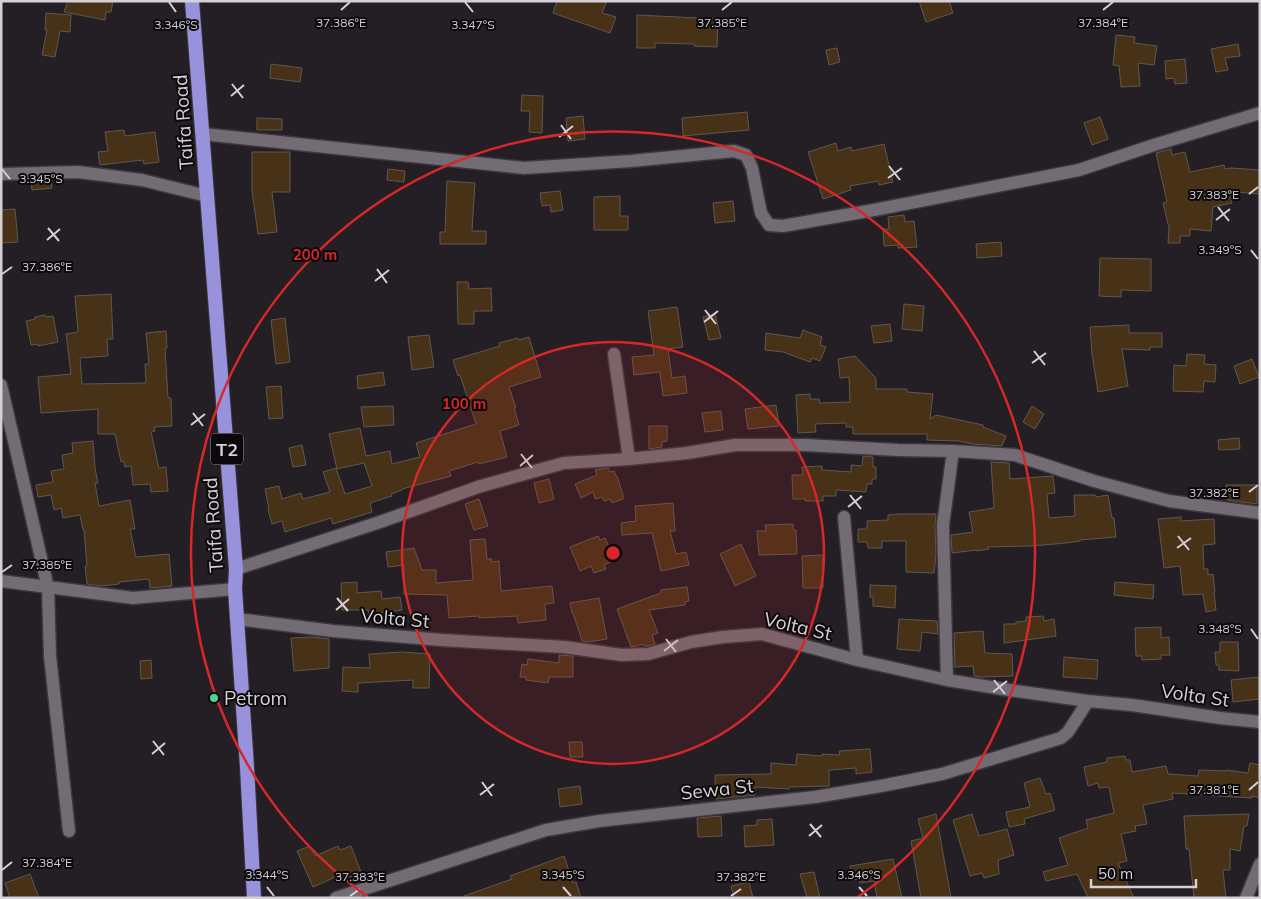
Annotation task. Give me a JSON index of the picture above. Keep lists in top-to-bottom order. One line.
{"streets":{"highway":["Taifa Road","T2"],"street":["Volta St","Sewa St"]},"crossings":[["Taifa Road","Volta St"],["Volta St","Sewa St"]],"places":["Petrom"],"scale_bar":"50 m","coordinates":["37.386°E","37.384°E","37.385°E","3.346°S","3.347°S","3.345°S","37.383°E","3.349°S","37.382°E","3.348°S","37.381°E","3.344°S"],"rings":["200 m","100 m"]}
